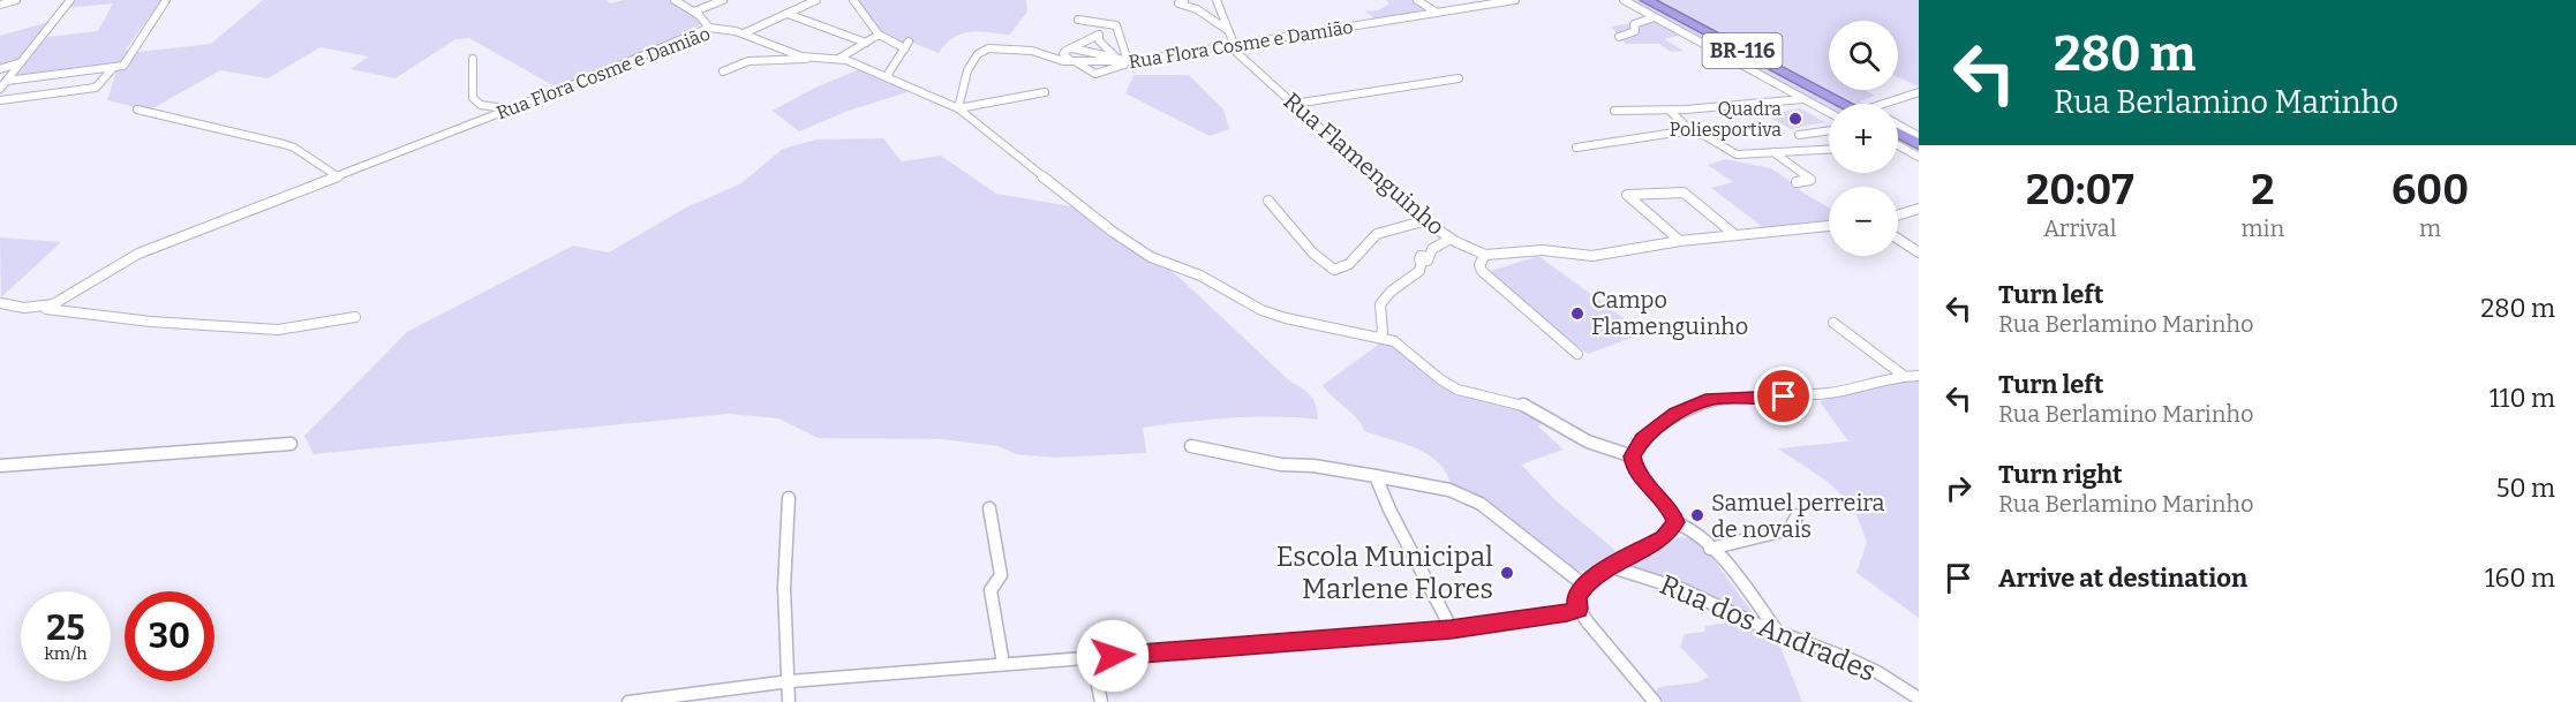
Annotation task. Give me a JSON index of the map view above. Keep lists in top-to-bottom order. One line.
{"streets":{"highway":["BR-116"],"street":["Rua Flora Cosme e Damião","Rua Flamenguinho","Rua dos Andrades"]},"crossings":[["Rua Flora Cosme e Damião","Rua Flamenguinho"]],"places":["Quadra Poliesportiva","Campo Flamenguinho","Samuel perreira de novais","Escola Municipal Marlene Flores"],"page":{"turn":["280 m","Rua Berlamino Marinho"],"map_buttons":["+","−"],"eta":["20:07","Arrival","2","min","600","m"],"list":[{"name":"Turn left","note":"Rua Berlamino Marinho","value":"280 m"},{"name":"Turn left","note":"Rua Berlamino Marinho","value":"110 m"},{"name":"Turn right","note":"Rua Berlamino Marinho","value":"50 m"},{"name":"Arrive at destination","value":"160 m"}],"speed":"25 km/h","limit":"30"}}
